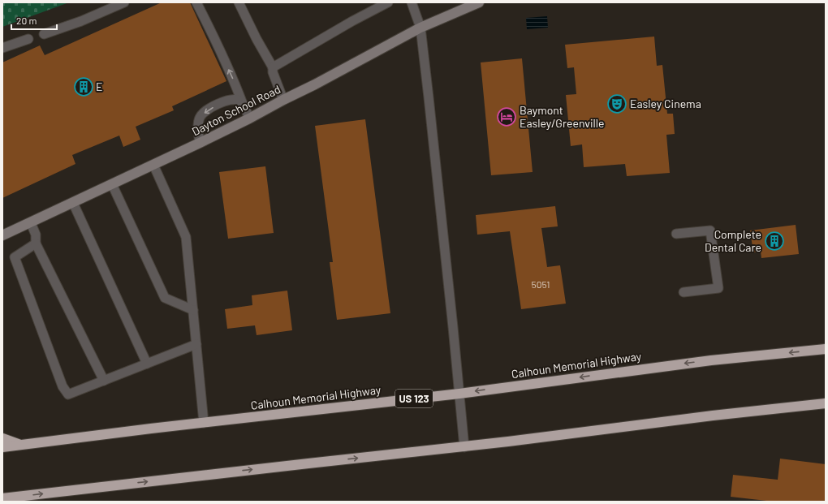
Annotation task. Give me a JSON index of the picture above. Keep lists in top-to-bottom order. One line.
{"streets":{"highway":["Calhoun Memorial Highway","US 123"],"street":["Dayton School Road"]},"places":{"building":["E","Complete Dental Care"],"theatre":["Easley Cinema"],"hotel":["Baymont Easley/Greenville"]},"house_numbers":["5051"],"scale_bar":"20 m"}
